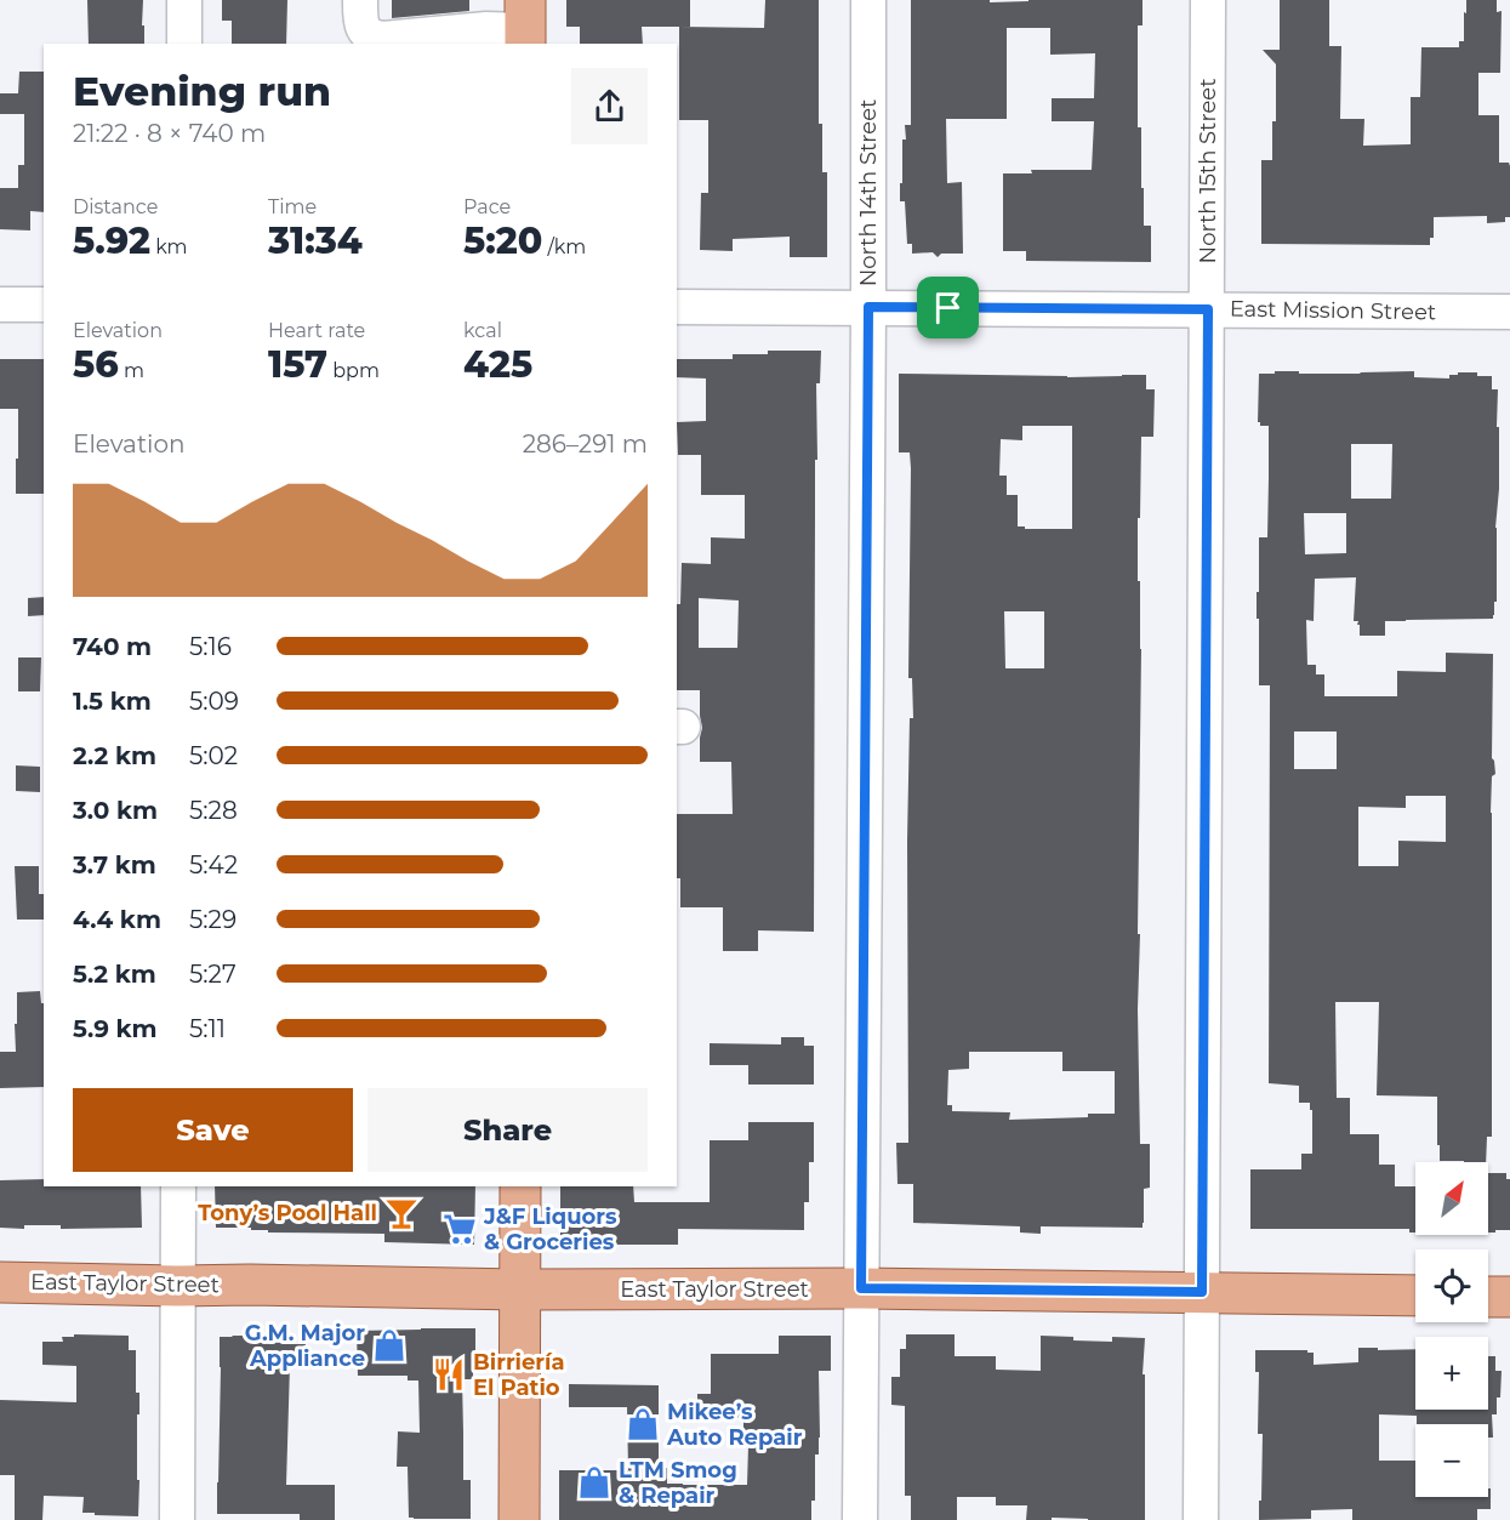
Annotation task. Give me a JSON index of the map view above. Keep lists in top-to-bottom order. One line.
{"streets":{"main road":["East Taylor Street"],"street":["North 15th Street","North 14th Street","East Mission Street"]},"crossings":[["North 15th Street","East Mission Street"],["North 15th Street","East Taylor Street"],["North 14th Street","East Mission Street"],["North 14th Street","East Taylor Street"]],"places":{"bar":["Tony’s Pool Hall"],"supermarket":["J&F Liquors & Groceries"],"shop":["G.M. Major Appliance","Mikee’s Auto Repair","LTM Smog & Repair"],"restaurant":["Birriería El Patio"]},"north":"top right","page":{"heading":["Evening run","21:22 · 8 × 740 m"],"stats":[["Distance","5.92 km"],["Time","31:34"],["Pace","5:20 /km"],["Elevation","56 m"],["Heart rate","157 bpm"],["kcal","425"]],"chart":["Elevation","286–291 m"],"list":[{"name":"740 m","note":"5:16"},{"name":"1.5 km","note":"5:09"},{"name":"2.2 km","note":"5:02"},{"name":"3.0 km","note":"5:28"},{"name":"3.7 km","note":"5:42"},{"name":"4.4 km","note":"5:29"},{"name":"5.2 km","note":"5:27"},{"name":"5.9 km","note":"5:11"}],"buttons":["Save","Share"],"map_buttons":["+","−"]}}
